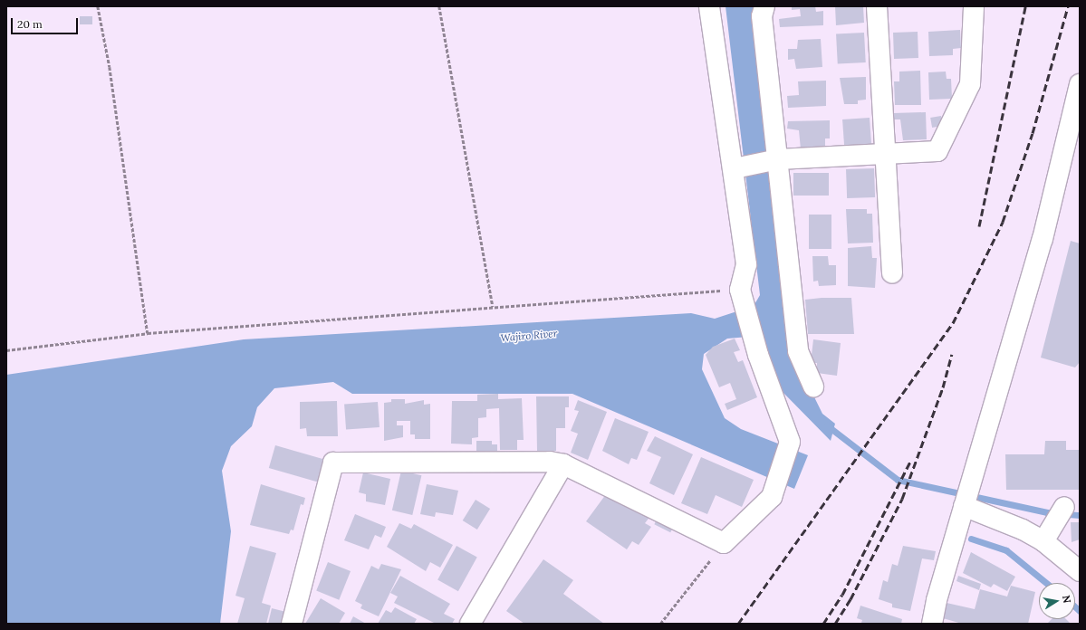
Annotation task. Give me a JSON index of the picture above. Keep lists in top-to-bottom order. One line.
{"water":["Wajiro River"],"scale_bar":"20 m","north":"right"}
